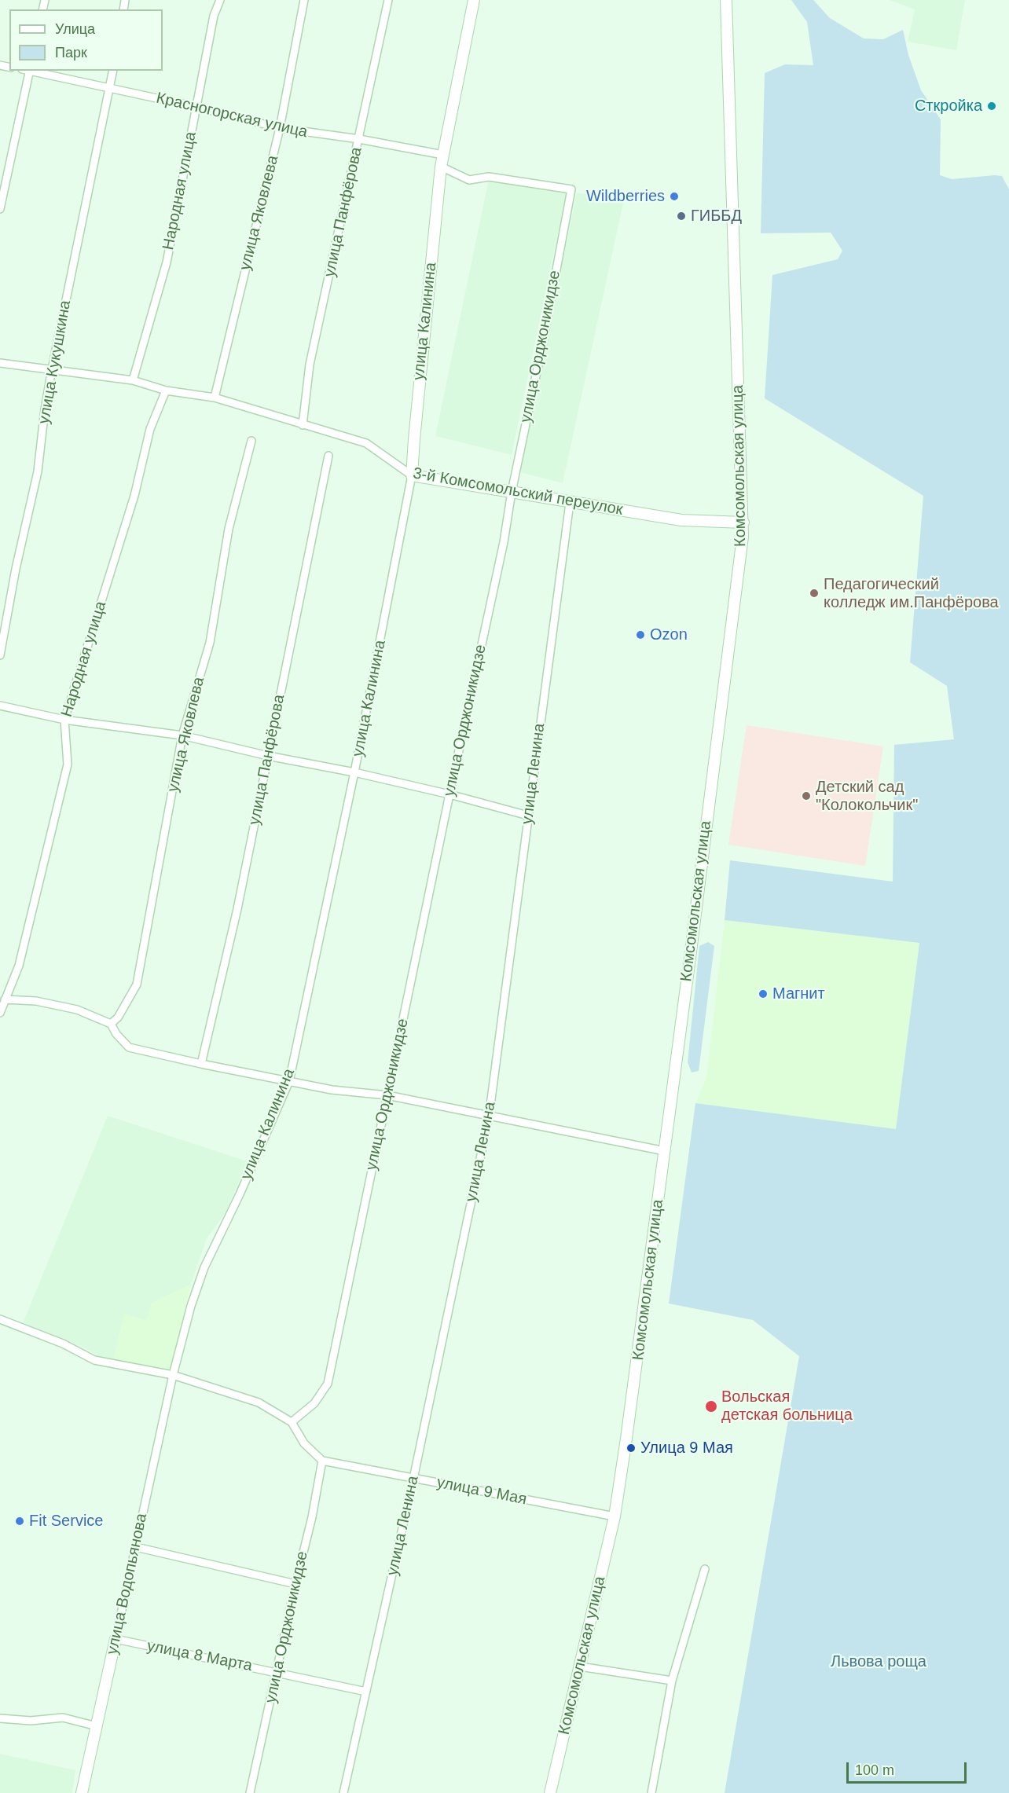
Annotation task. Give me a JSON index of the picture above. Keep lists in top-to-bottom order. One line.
{"streets":{"main road":["улица Калинина","Комсомольская улица","3-й Комсомольский переулок","улица Водопьянова"],"street":["Красногорская улица","Народная улица","улица Панфёрова","улица Яковлева","улица Орджоникидзе","улица Кукушкина","улица Ленина","улица 9 Мая","улица 8 Марта"]},"crossings":[["Красногорская улица","Народная улица"],["Красногорская улица","улица Панфёрова"],["Красногорская улица","улица Яковлева"],["Красногорская улица","улица Калинина"],["Красногорская улица","улица Кукушкина"],["Народная улица","3-й Комсомольский переулок"],["улица Панфёрова","3-й Комсомольский переулок"],["улица Яковлева","3-й Комсомольский переулок"],["улица Калинина","улица Орджоникидзе"],["улица Калинина","3-й Комсомольский переулок"],["улица Калинина","улица Водопьянова"],["улица Орджоникидзе","3-й Комсомольский переулок"],["улица Орджоникидзе","улица 9 Мая"],["улица Орджоникидзе","улица 8 Марта"],["улица Кукушкина","3-й Комсомольский переулок"],["Комсомольская улица","3-й Комсомольский переулок"],["Комсомольская улица","улица 9 Мая"],["3-й Комсомольский переулок","улица Ленина"],["улица Ленина","улица 9 Мая"],["улица Ленина","улица 8 Марта"],["улица Водопьянова","улица 8 Марта"]],"parks":["Львова роща"],"places":["Сткройка","Wildberries","ГИББД","Педагогический колледж им.Панфёрова","Ozon","Детский сад \"Колокольчик\"","Магнит","Вольская детская больница","Улица 9 Мая","Fit Service"],"legend":["Улица","Парк"],"scale_bar":"100 m"}
